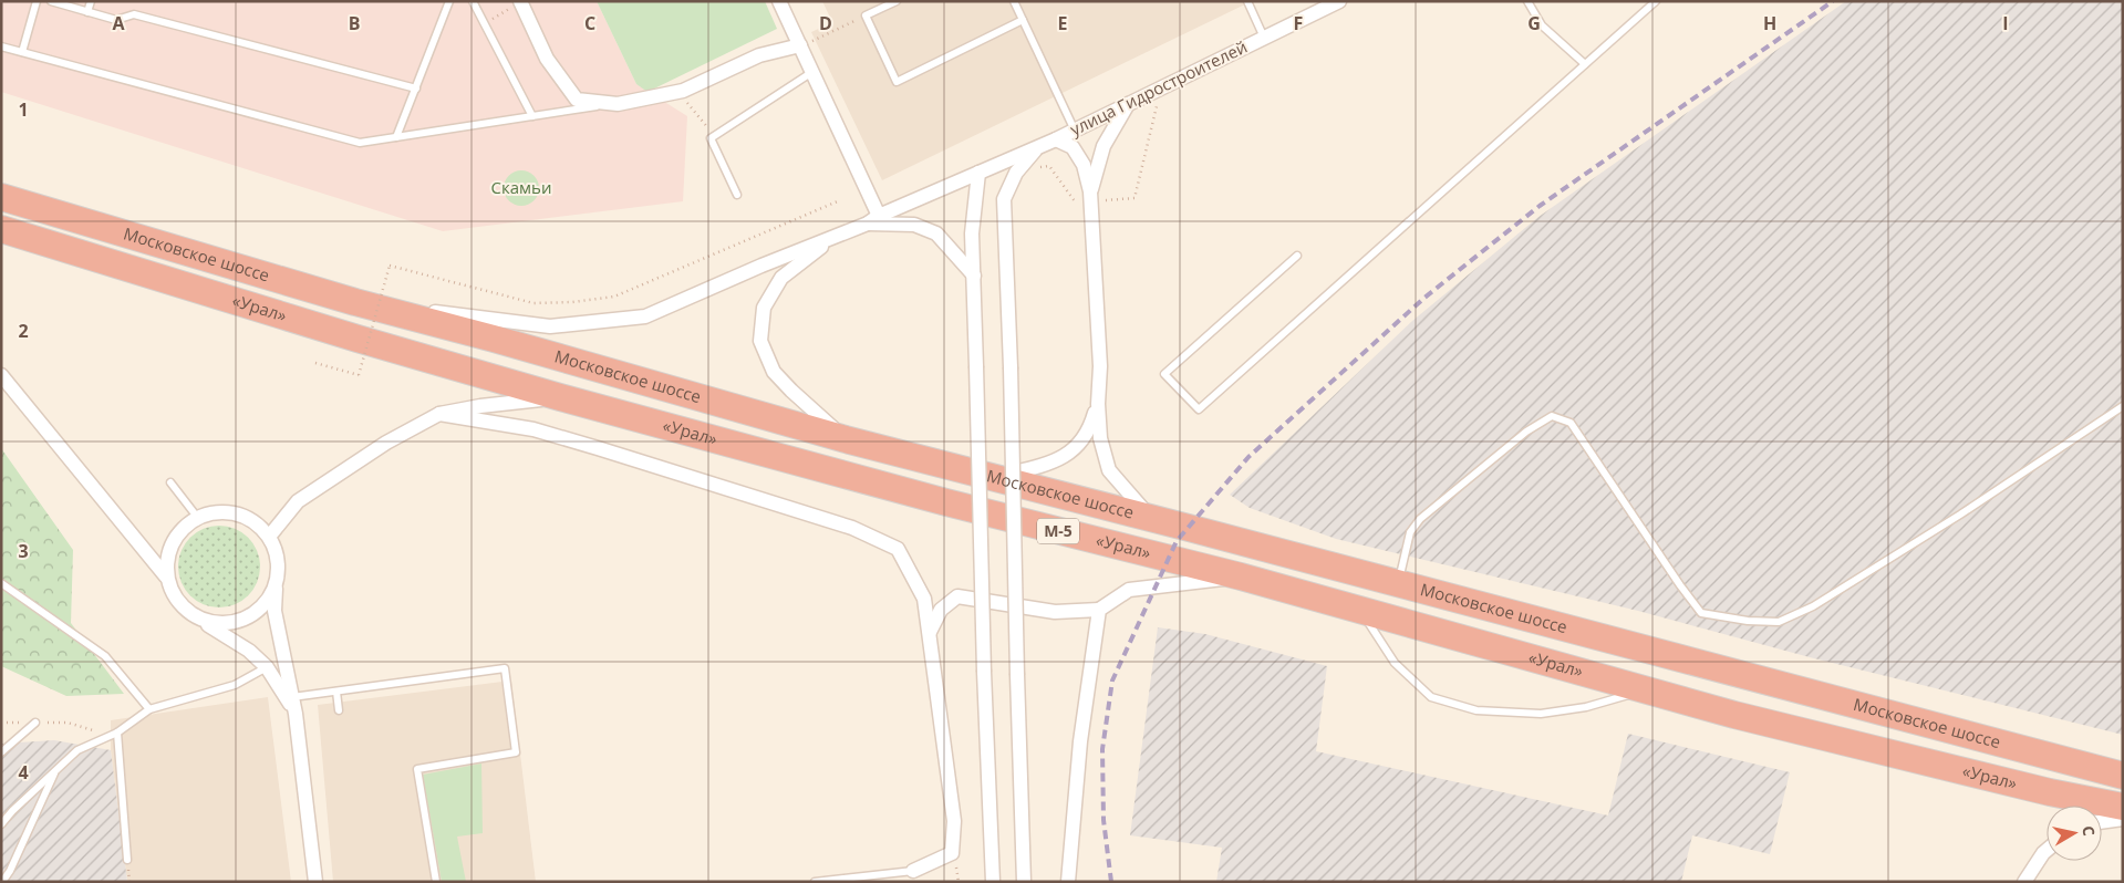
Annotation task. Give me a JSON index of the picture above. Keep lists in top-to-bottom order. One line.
{"streets":{"highway":["Московское шоссе","«Урал»","М-5"],"street":["улица Гидростроителей"]},"parks":["Скамьи"],"north":"right","grid":{"columns":["A","B","C","D","E","F","G","H","I"],"rows":["1","2","3","4"]}}
